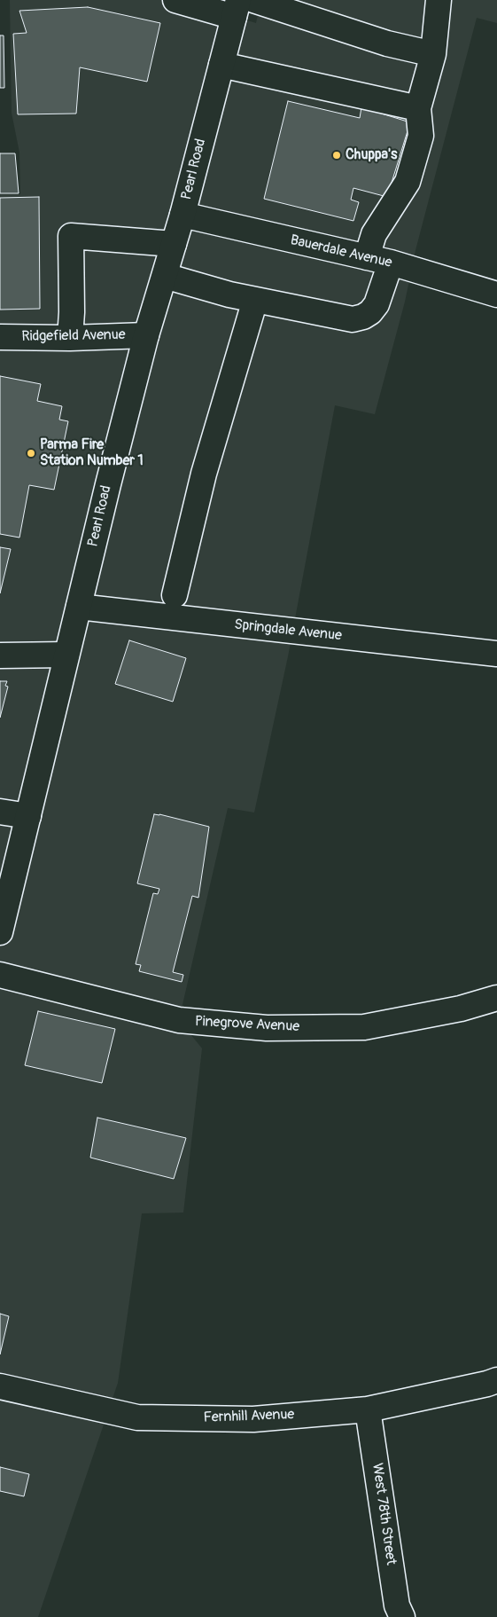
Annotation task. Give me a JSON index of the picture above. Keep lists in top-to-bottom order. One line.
{"streets":{"street":["Pearl Road","Bauerdale Avenue","Ridgefield Avenue","Springdale Avenue","Pinegrove Avenue","Fernhill Avenue","West 78th Street"]},"crossings":[["Pearl Road","Bauerdale Avenue"],["Pearl Road","Ridgefield Avenue"],["Pearl Road","Springdale Avenue"],["Fernhill Avenue","West 78th Street"]],"places":["Chuppa's","Parma Fire Station Number 1"]}
